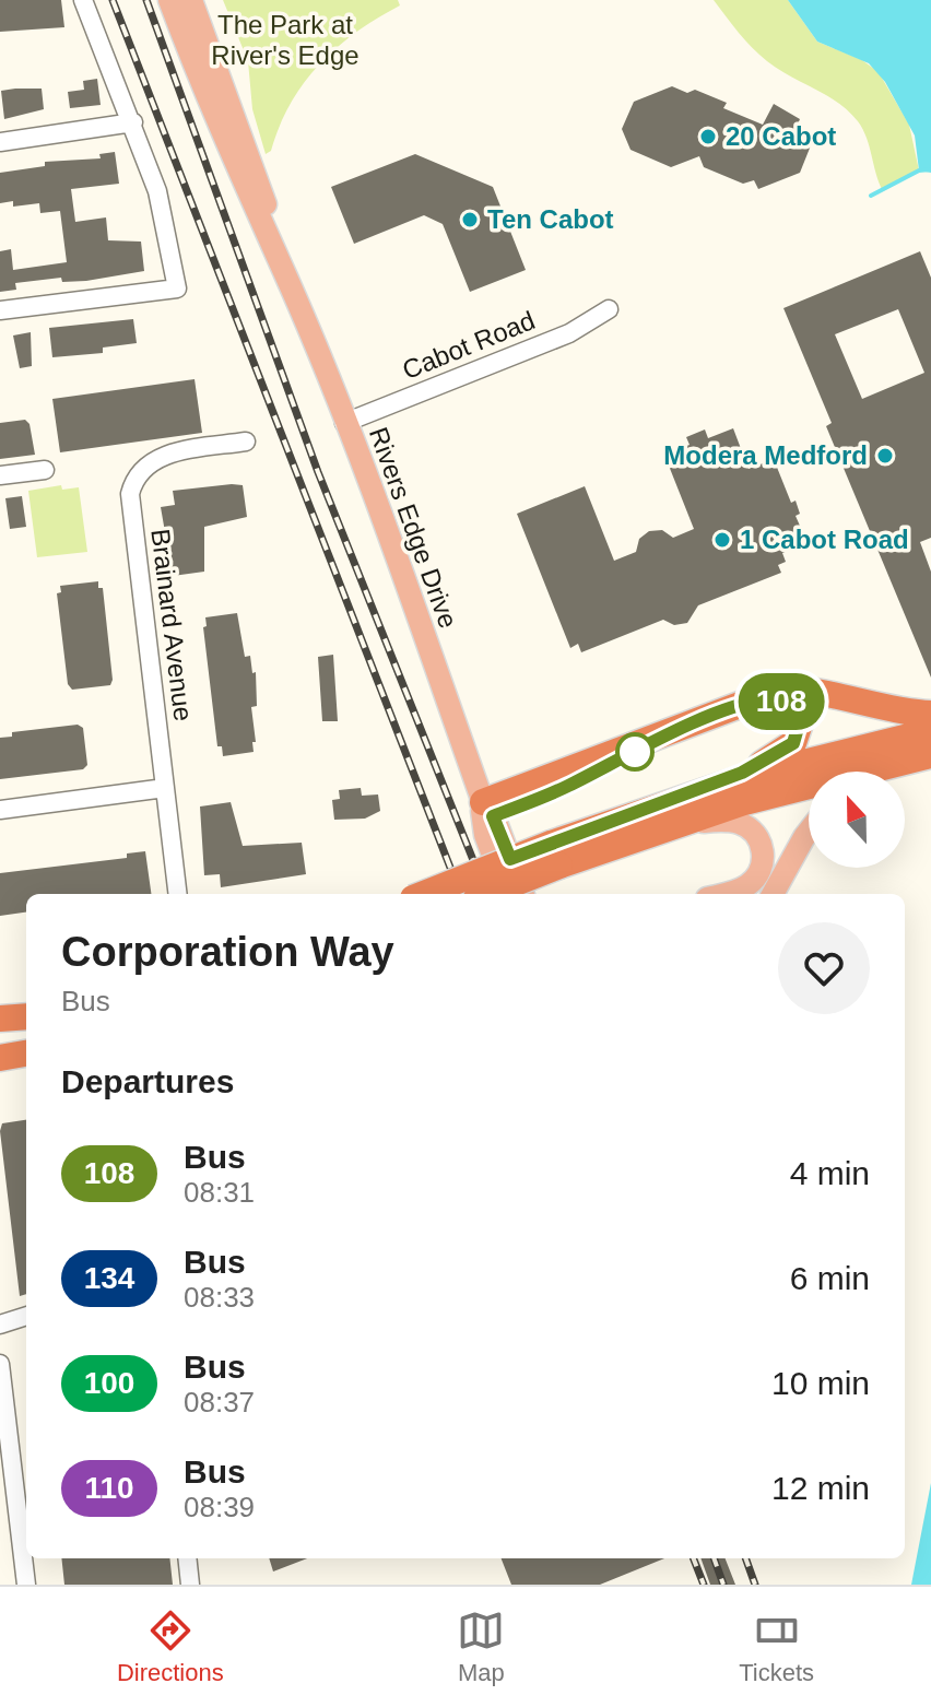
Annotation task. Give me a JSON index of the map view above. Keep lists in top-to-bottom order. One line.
{"streets":{"main road":["Rivers Edge Drive"],"street":["Cabot Road","Brainard Avenue"]},"crossings":[["Cabot Road","Rivers Edge Drive"]],"parks":["The Park at River's Edge"],"places":["20 Cabot","Ten Cabot","Modera Medford","1 Cabot Road"],"lines":["bus line 108"],"north":"top","page":{"on_map":"108","heading":[["Corporation Way","Bus"],"Departures"],"list":[{"mark":"108","name":"Bus","note":"08:31","value":"4 min"},{"mark":"134","name":"Bus","note":"08:33","value":"6 min"},{"mark":"100","name":"Bus","note":"08:37","value":"10 min"},{"mark":"110","name":"Bus","note":"08:39","value":"12 min"}],"tabs":["Directions","Map","Tickets"]}}
